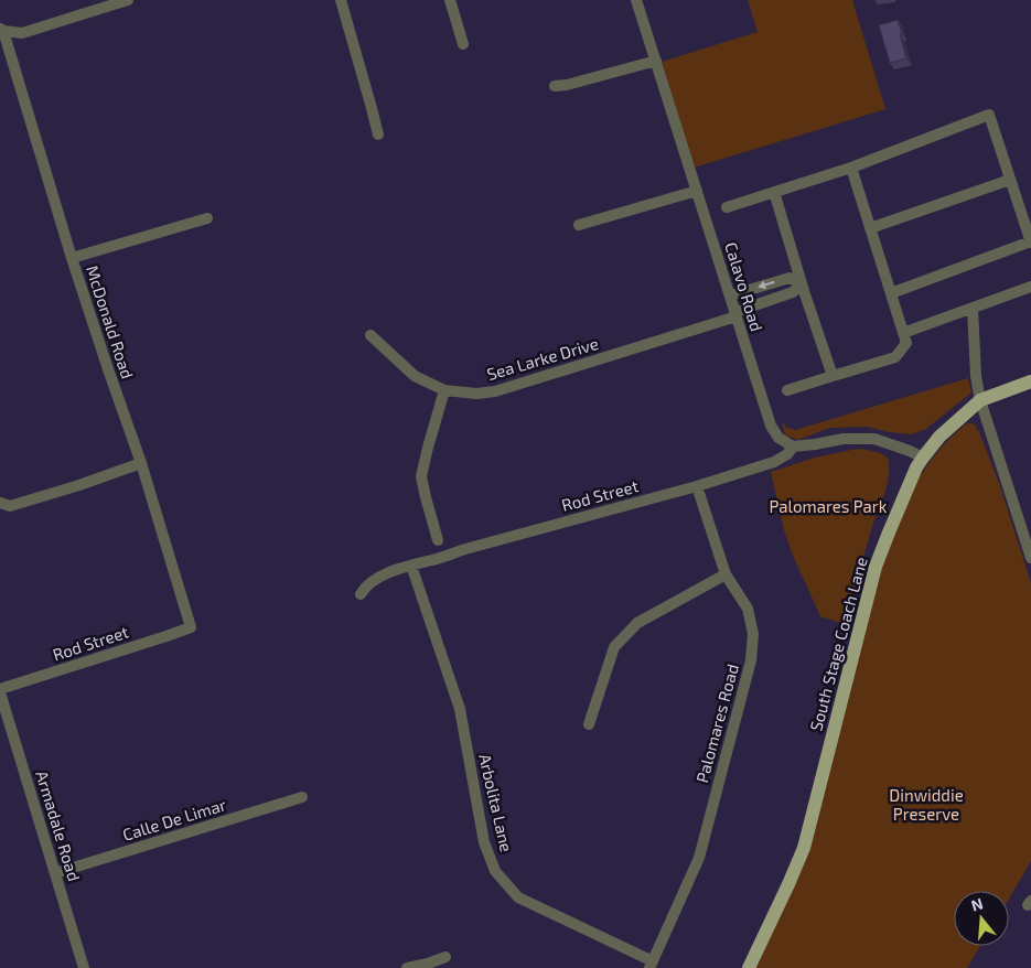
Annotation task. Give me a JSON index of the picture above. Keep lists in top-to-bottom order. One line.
{"streets":{"main road":["South Stage Coach Lane"],"street":["Calavo Road","McDonald Road","Sea Larke Drive","Rod Street","Palomares Road","Arbolita Lane","Calle De Limar","Armadale Road"]},"crossings":[["Calavo Road","Sea Larke Drive"],["Calavo Road","Rod Street"],["McDonald Road","Rod Street"],["Rod Street","Palomares Road"],["Rod Street","Arbolita Lane"],["Rod Street","Armadale Road"],["Palomares Road","Arbolita Lane"],["Calle De Limar","Armadale Road"]],"parks":["Palomares Park","Dinwiddie Preserve"],"north":"top"}
